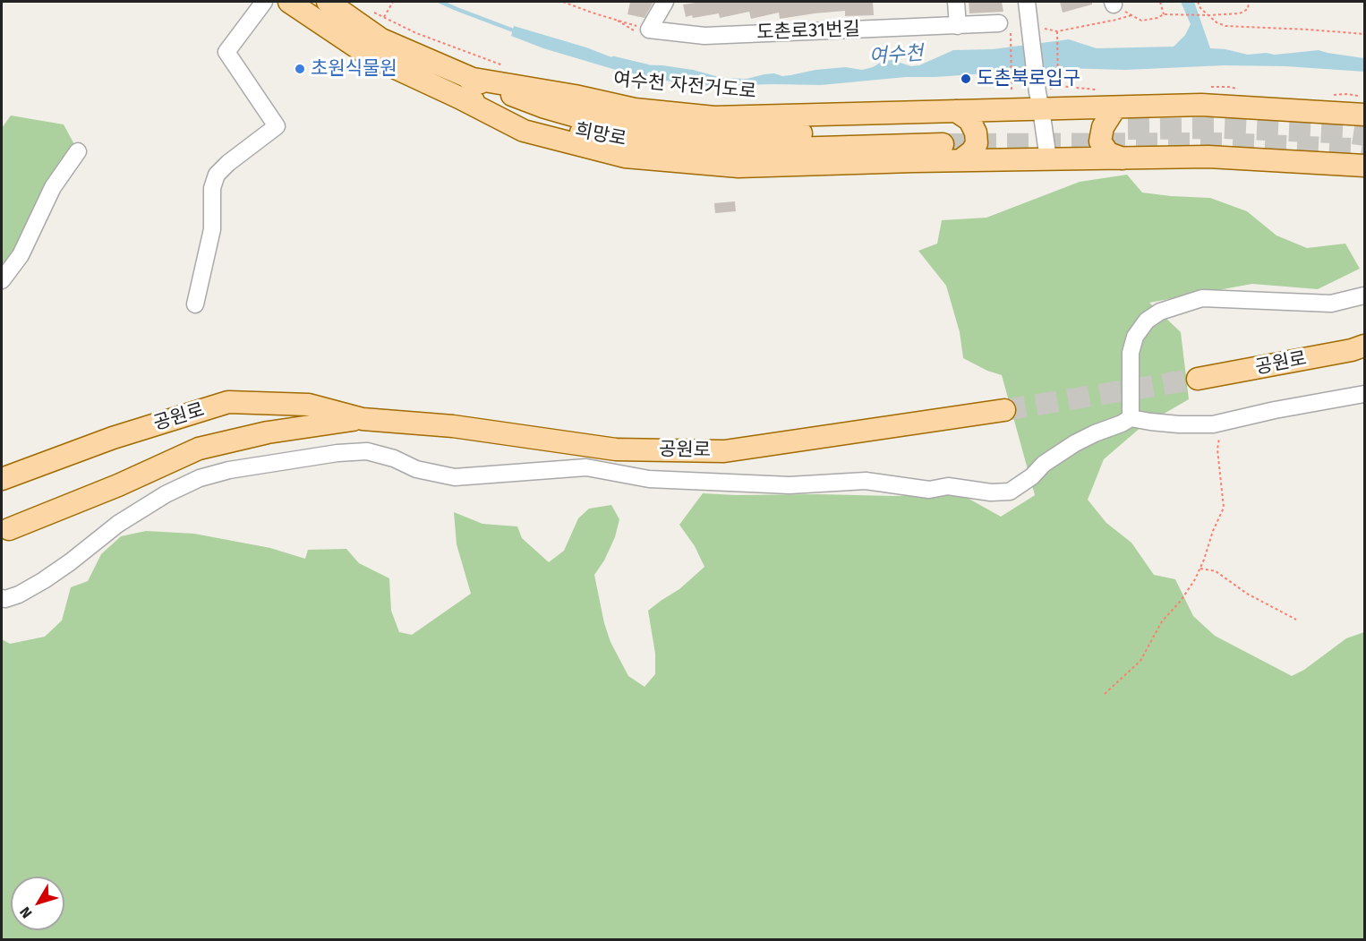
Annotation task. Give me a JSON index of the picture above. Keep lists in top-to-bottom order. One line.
{"streets":{"main road":["희망로","공원로"],"street":["도촌로31번길"]},"water":["여수천"],"places":["초원식물원","도촌북로입구"],"north":"bottom left"}
